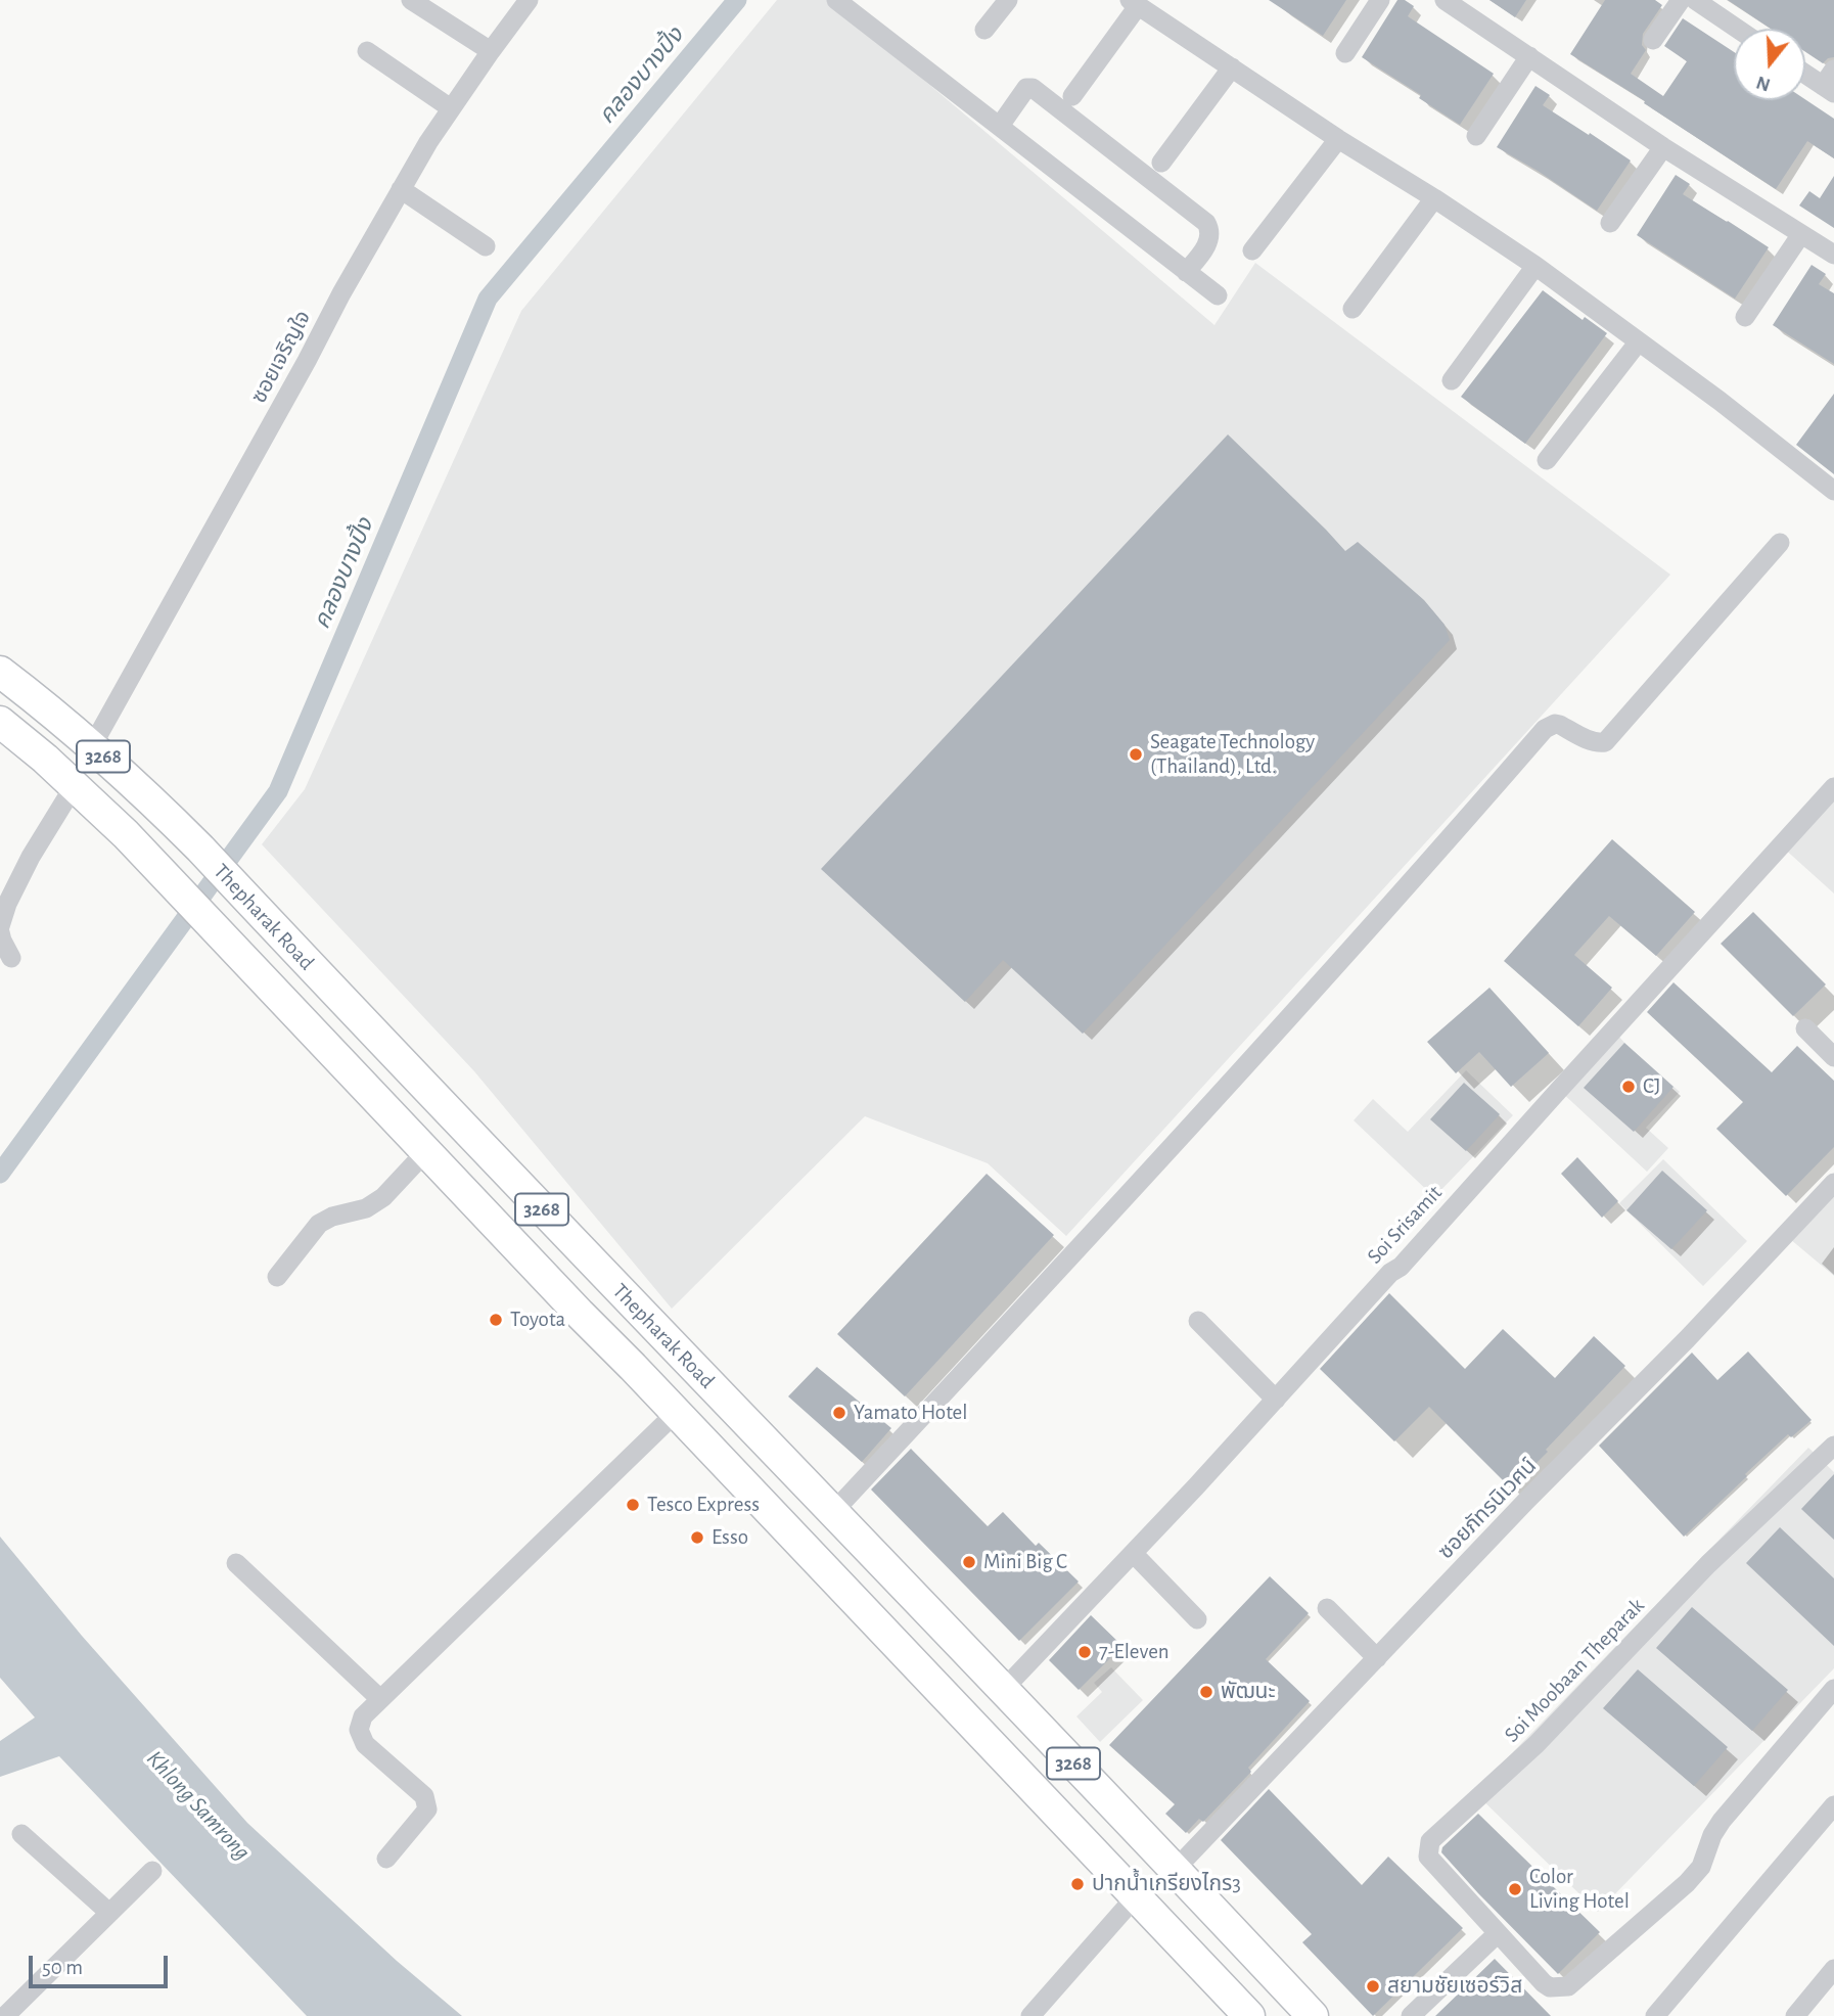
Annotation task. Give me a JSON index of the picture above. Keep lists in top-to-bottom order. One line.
{"streets":{"main road":["3268","Thepharak Road"],"street":["ซอยเจริญใจ","Soi Srisamit","ซอยภัทรนิเวศน์","Soi Moobaan Theparak"]},"crossings":[["ซอยเจริญใจ","Thepharak Road"],["Thepharak Road","Soi Srisamit"],["Thepharak Road","ซอยภัทรนิเวศน์"]],"water":["คลองบางปิ้ง","Khlong Samrong"],"places":["Seagate Technology (Thailand), Ltd.","CJ","Toyota","Yamato Hotel","Tesco Express","Esso","Mini Big C","7-Eleven","พัฒนะ","ปากน้ำเกรียงไกร3","Color Living Hotel","สยามชัยเซอร์วิส"],"scale_bar":"50 m","north":"bottom"}
